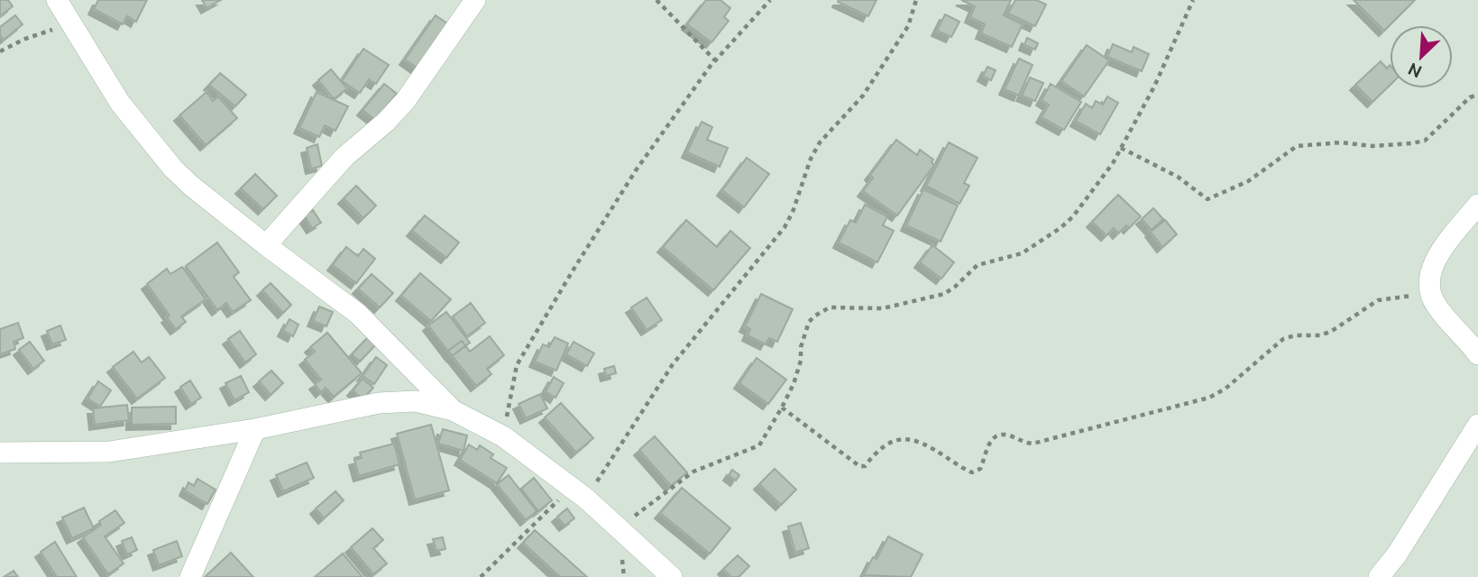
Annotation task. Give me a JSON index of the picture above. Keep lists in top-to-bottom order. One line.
{"north":"bottom left"}
